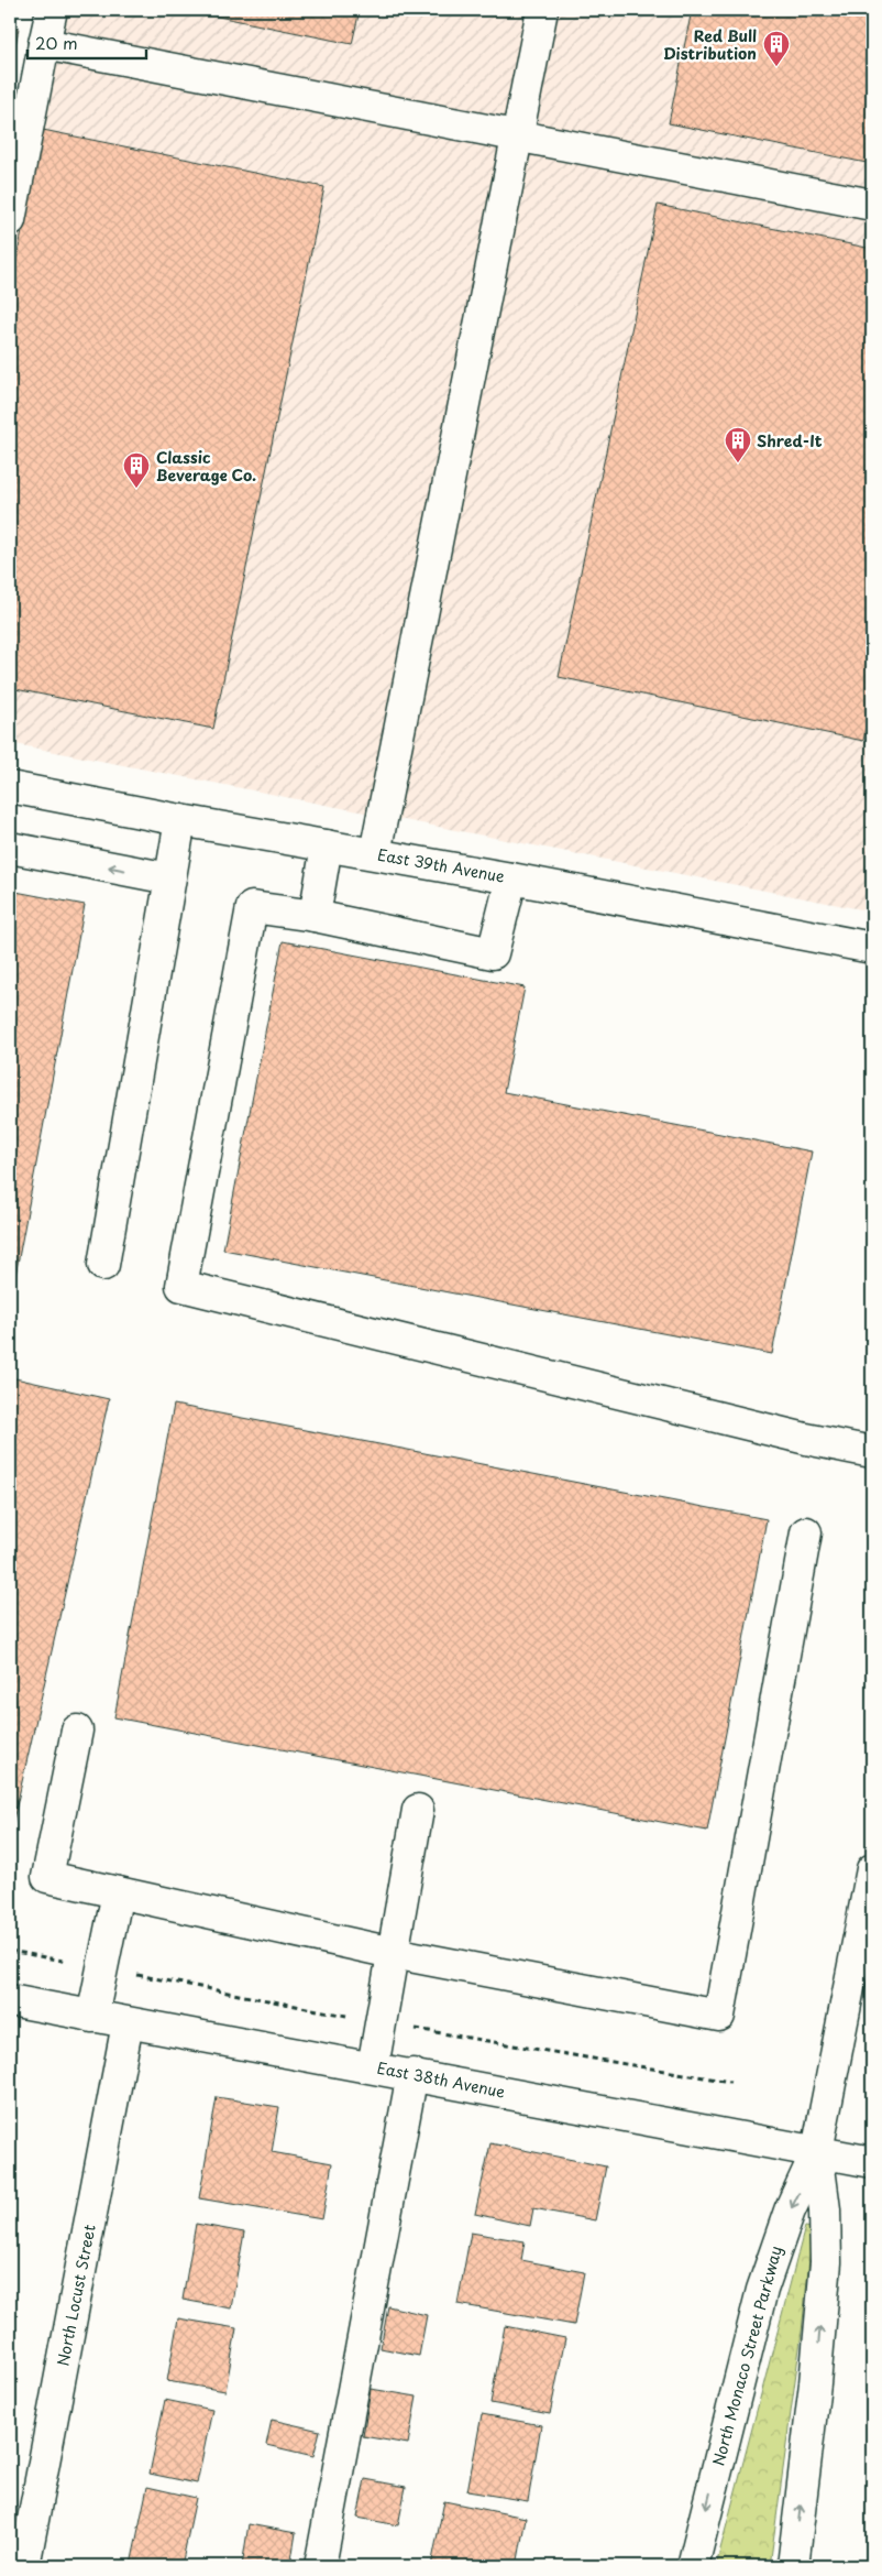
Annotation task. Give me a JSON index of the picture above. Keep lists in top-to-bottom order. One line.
{"streets":{"street":["East 39th Avenue","East 38th Avenue","North Locust Street","North Monaco Street Parkway"]},"crossings":[["East 38th Avenue","North Locust Street"],["East 38th Avenue","North Monaco Street Parkway"]],"places":{"building":["Red Bull Distribution","Shred-It","Classic Beverage Co."]},"scale_bar":"20 m"}
